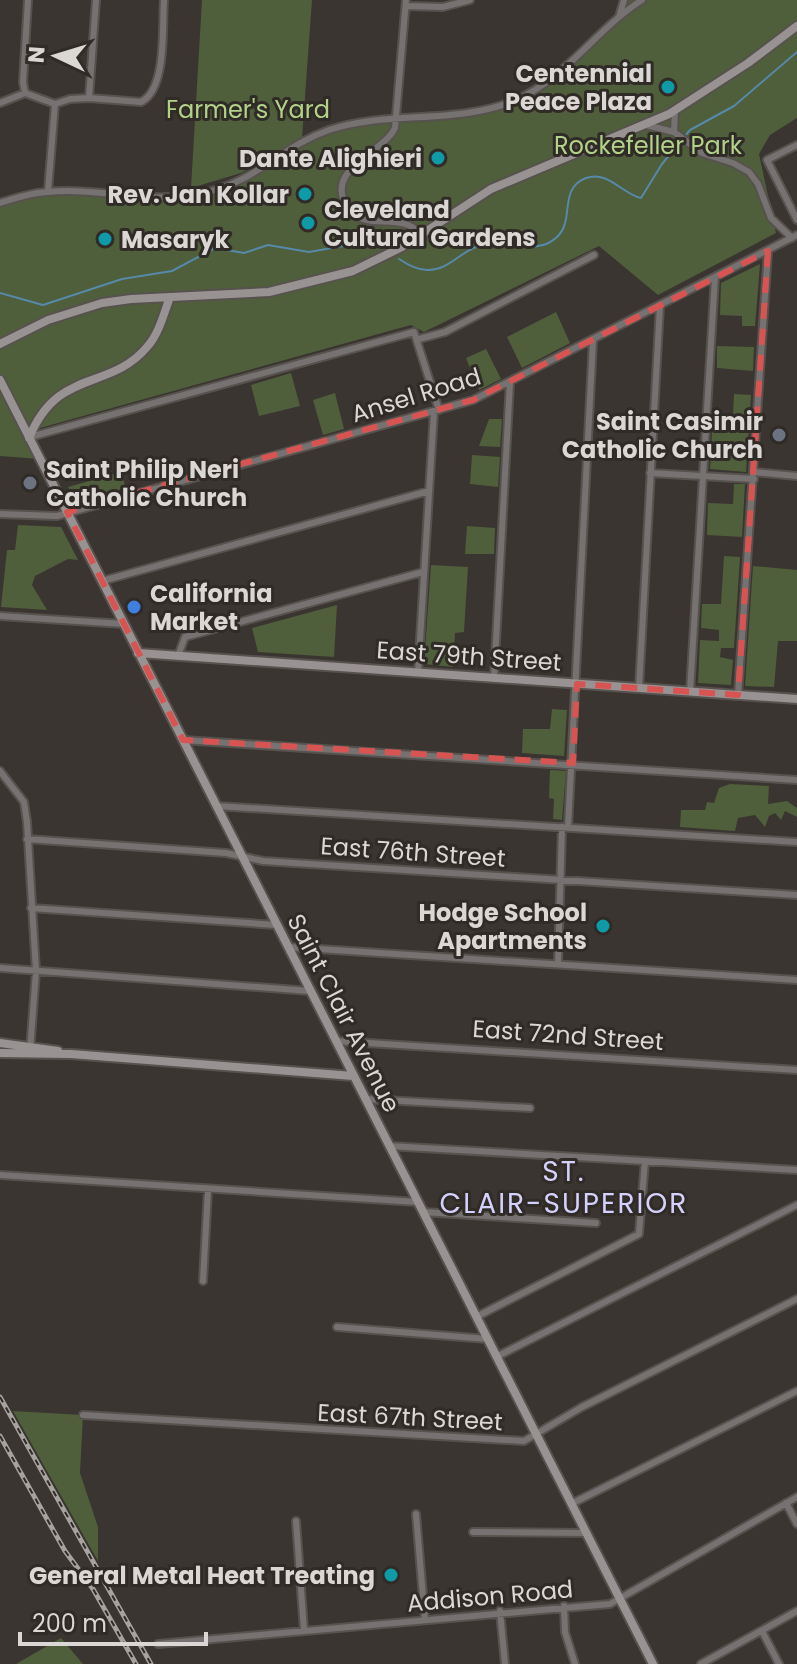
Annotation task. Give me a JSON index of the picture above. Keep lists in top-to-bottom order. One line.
{"streets":{"main road":["East 79th Street","Saint Clair Avenue"],"street":["Ansel Road","East 76th Street","East 72nd Street","East 67th Street","Addison Road"]},"crossings":[["Ansel Road","Saint Clair Avenue"],["East 79th Street","Saint Clair Avenue"],["East 76th Street","Saint Clair Avenue"],["Saint Clair Avenue","East 72nd Street"],["Saint Clair Avenue","East 67th Street"],["Saint Clair Avenue","Addison Road"]],"districts":["ST. CLAIR-SUPERIOR"],"parks":["Farmer's Yard","Rockefeller Park"],"places":["Centennial Peace Plaza","Dante Alighieri","Rev. Jan Kollar","Cleveland Cultural Gardens","Masaryk","Saint Casimir Catholic Church","Saint Philip Neri Catholic Church","California Market","Hodge School Apartments","General Metal Heat Treating"],"scale_bar":"200 m","north":"left"}
